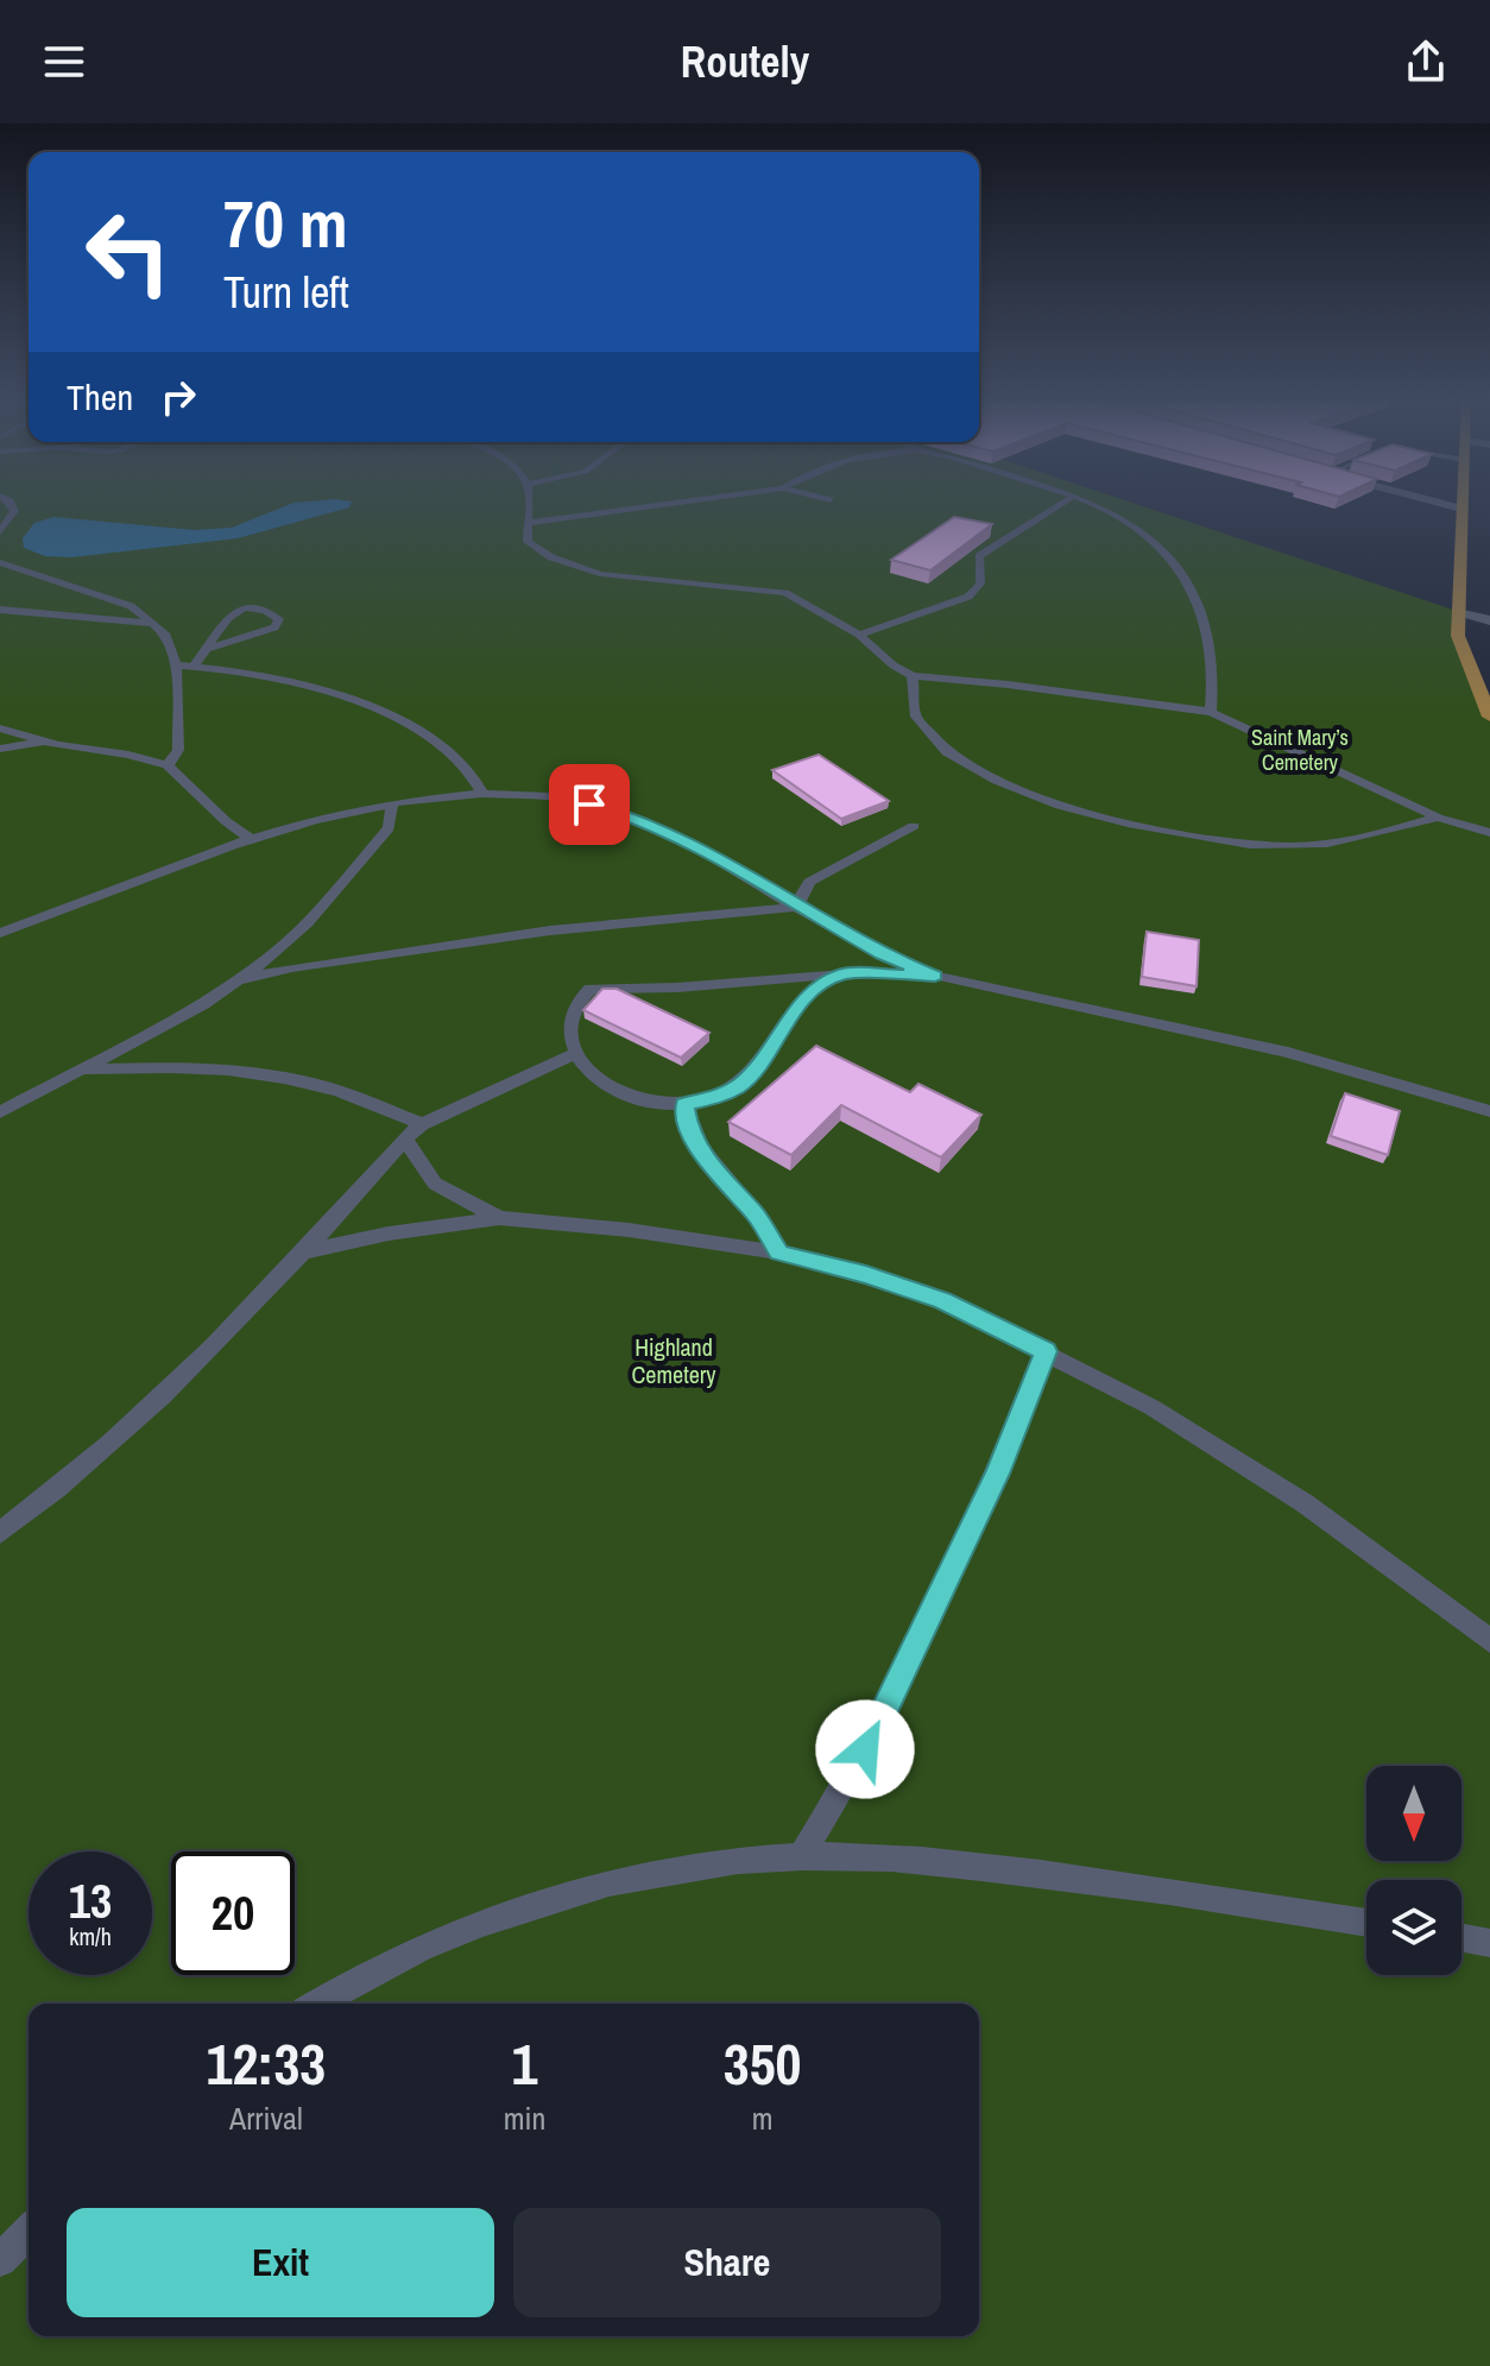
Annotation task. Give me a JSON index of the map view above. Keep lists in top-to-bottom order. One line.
{"parks":["Saint Mary’s Cemetery","Highland Cemetery"],"north":"bottom","page":{"header":"Routely","turn":["70 m","Turn left"],"then":"Then","speed":"13 km/h","limit":"20","eta":["12:33","Arrival","1","min","350","m"],"buttons":["Exit","Share"]}}
